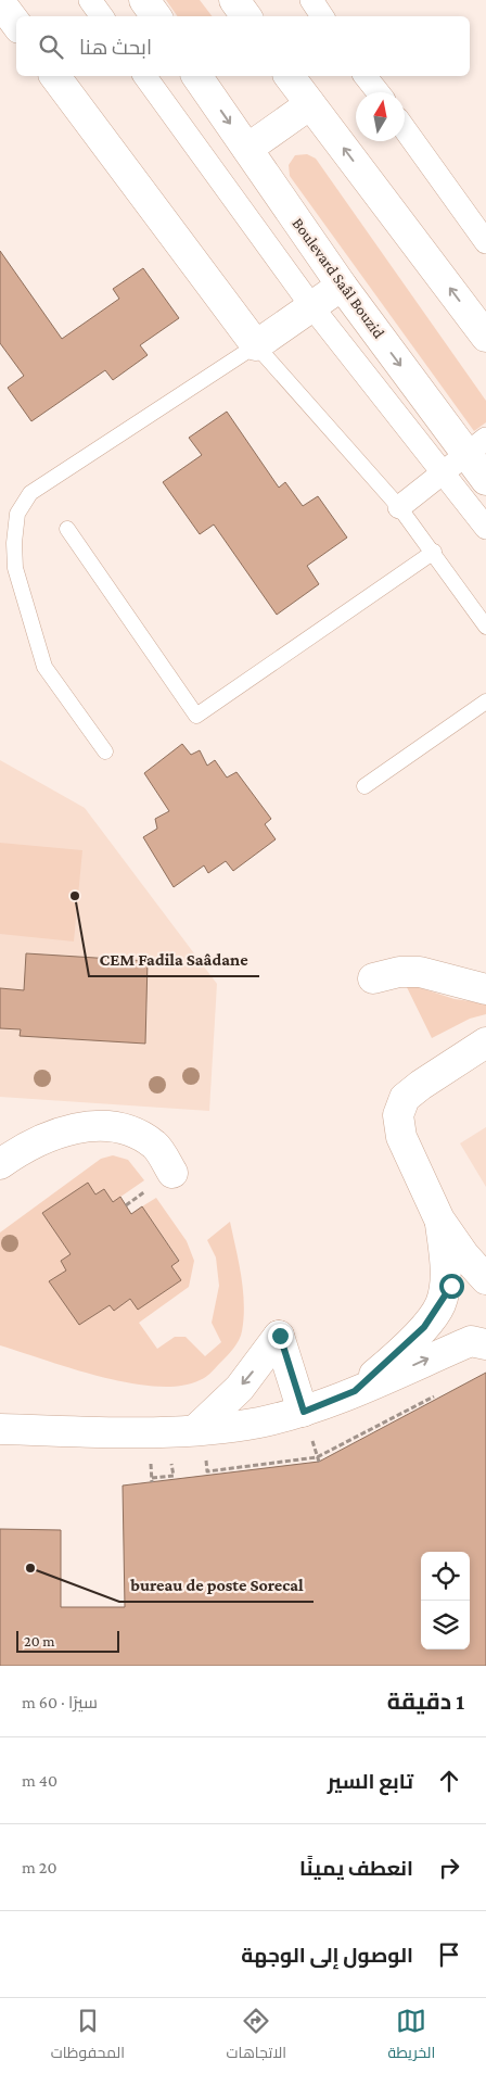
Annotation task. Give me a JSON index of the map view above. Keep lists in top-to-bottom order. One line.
{"streets":{"street":["Boulevard Saâl Bouzid"]},"places":["CEM Fadila Saâdane","bureau de poste Sorecal"],"scale_bar":"20 m","north":"top","page":{"search":"ابحث هنا","scale":"20 m","heading":["1 دقيقة","سيرًا · 60 m"],"list":[["تابع السير","40 m"],["انعطف يمينًا","20 m"],"الوصول إلى الوجهة"],"nav":["الخريطة","الاتجاهات","المحفوظات"]}}
